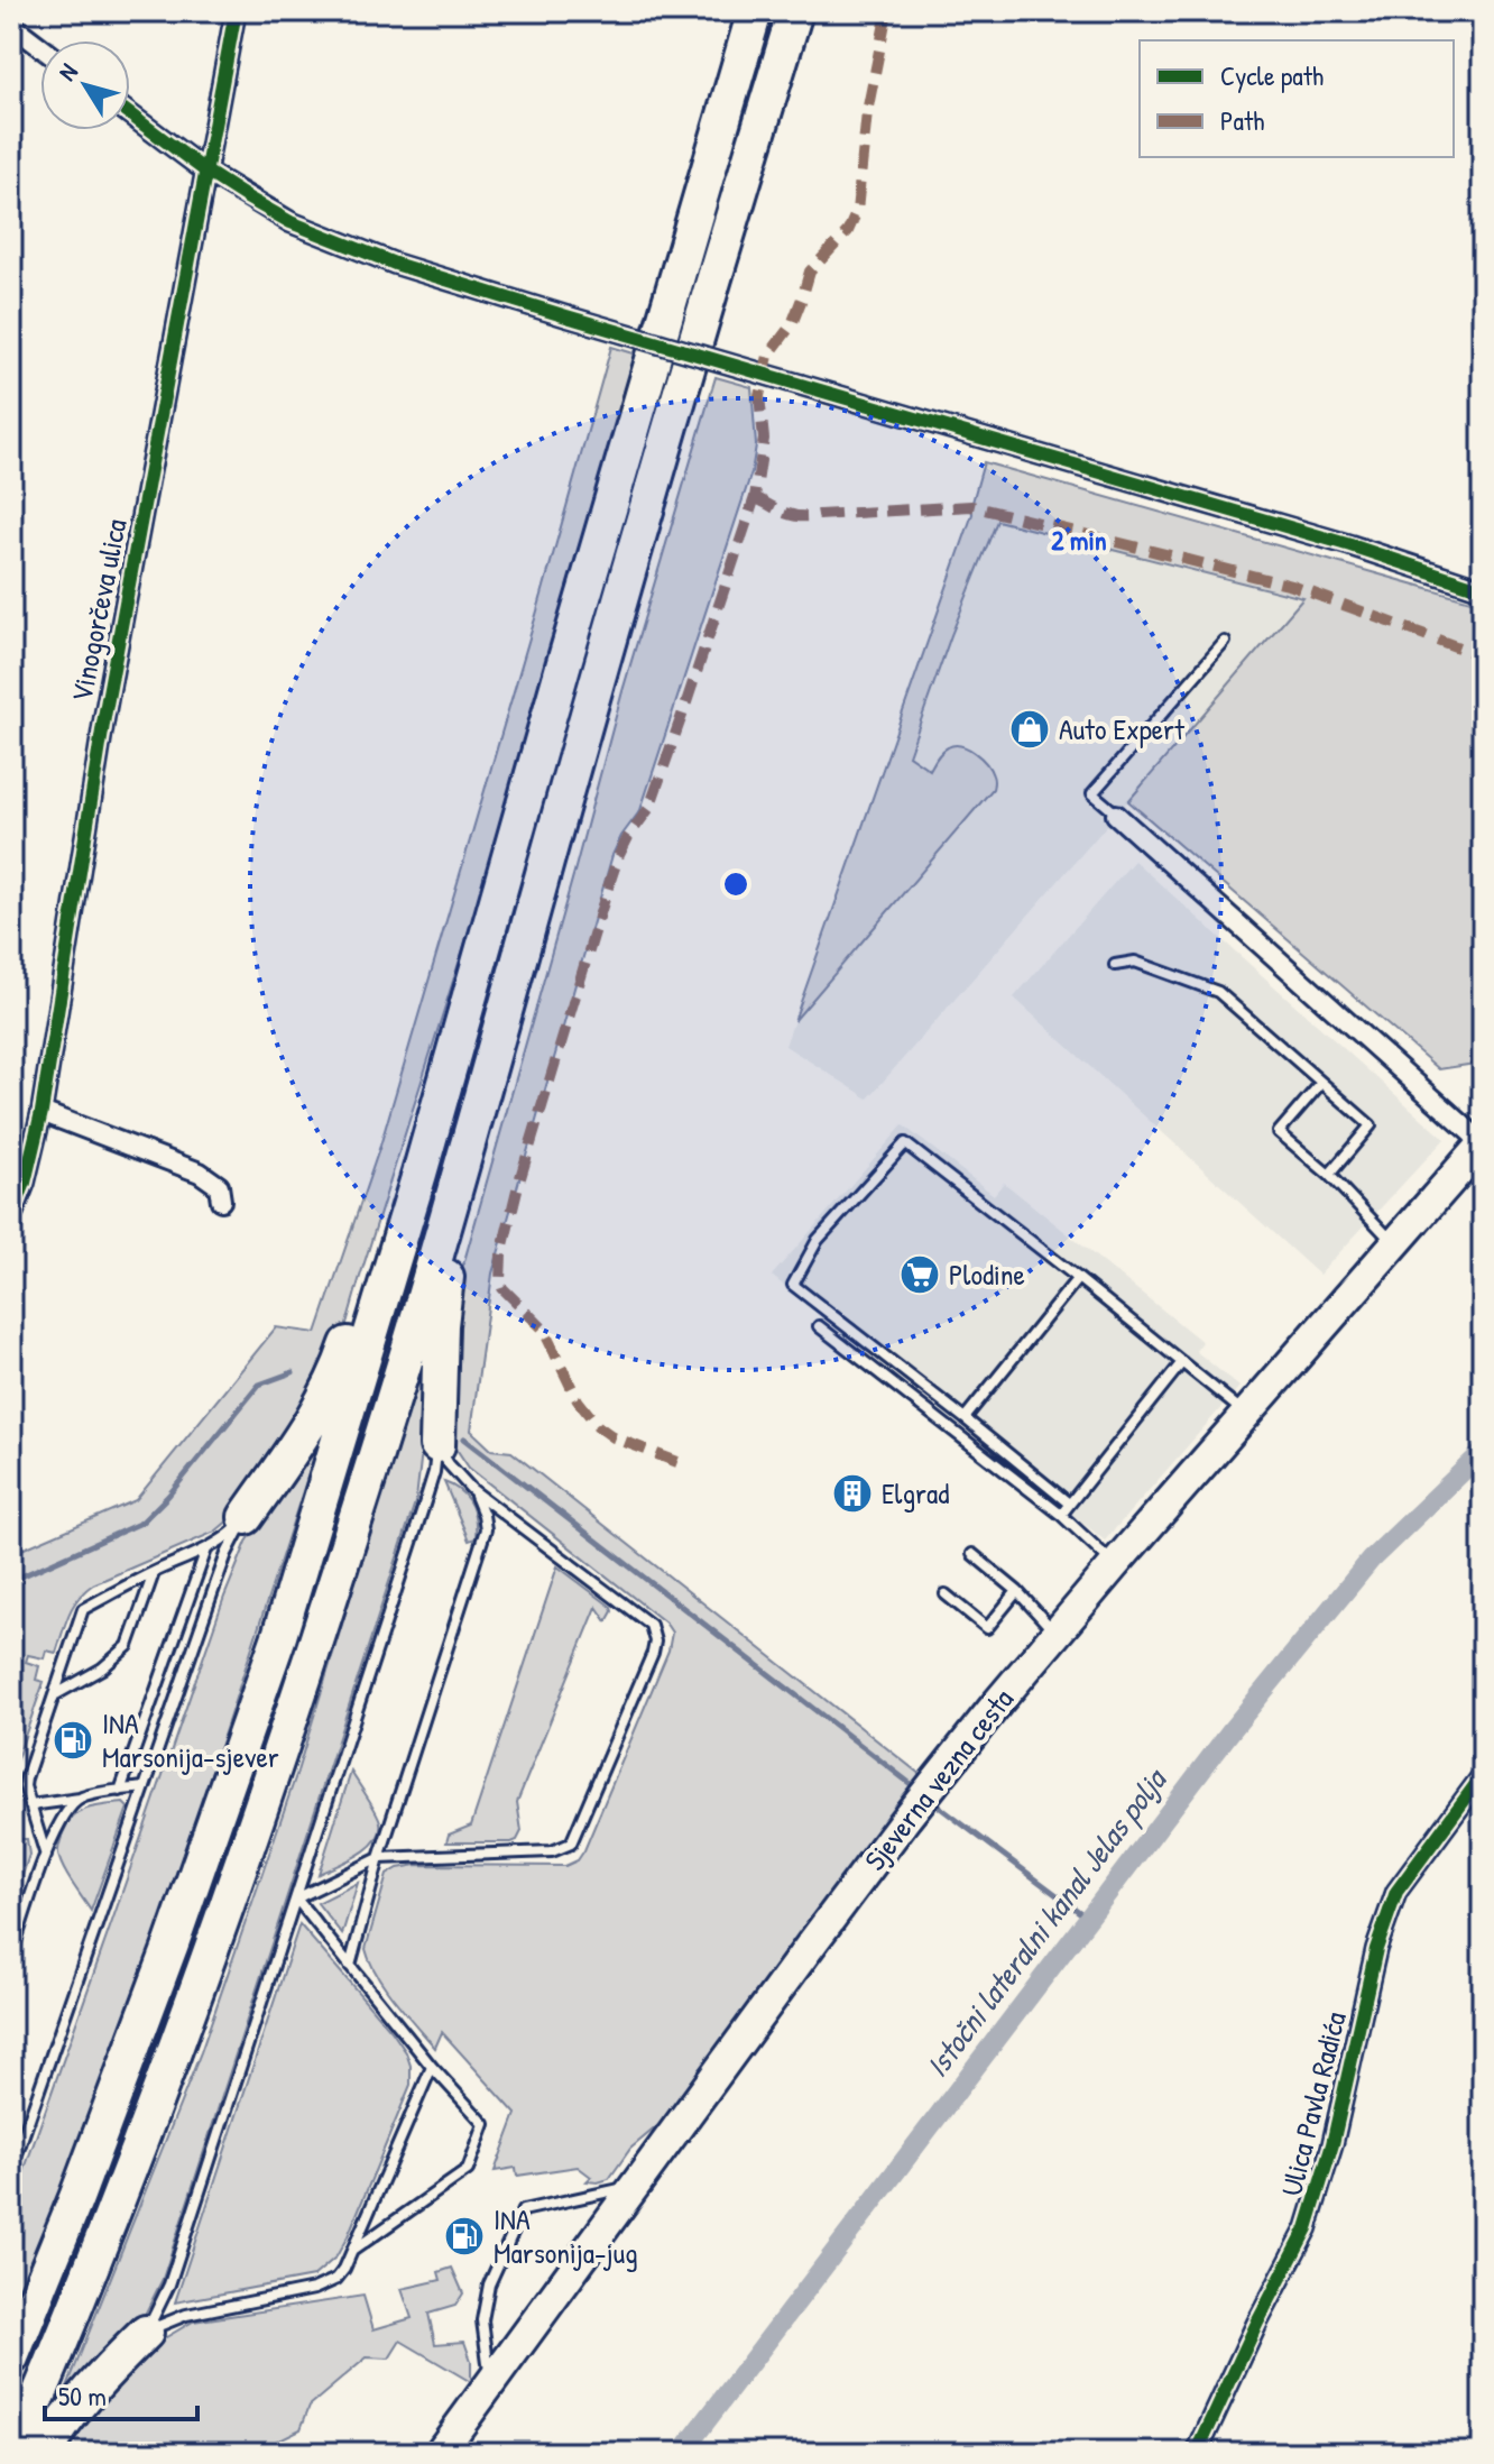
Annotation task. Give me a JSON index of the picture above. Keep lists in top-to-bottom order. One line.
{"streets":{"main road":["Sjeverna vezna cesta"],"street":["Vinogorčeva ulica","Ulica Pavla Radića"]},"water":["Istočni lateralni kanal Jelas polja"],"places":{"shop":["Auto Expert"],"supermarket":["Plodine"],"building":["Elgrad"],"fuel station":["INA Marsonija-sjever","INA Marsonija-jug"]},"legend":["Cycle path","Path"],"scale_bar":"50 m","north":"top left","rings":["2 min"]}
